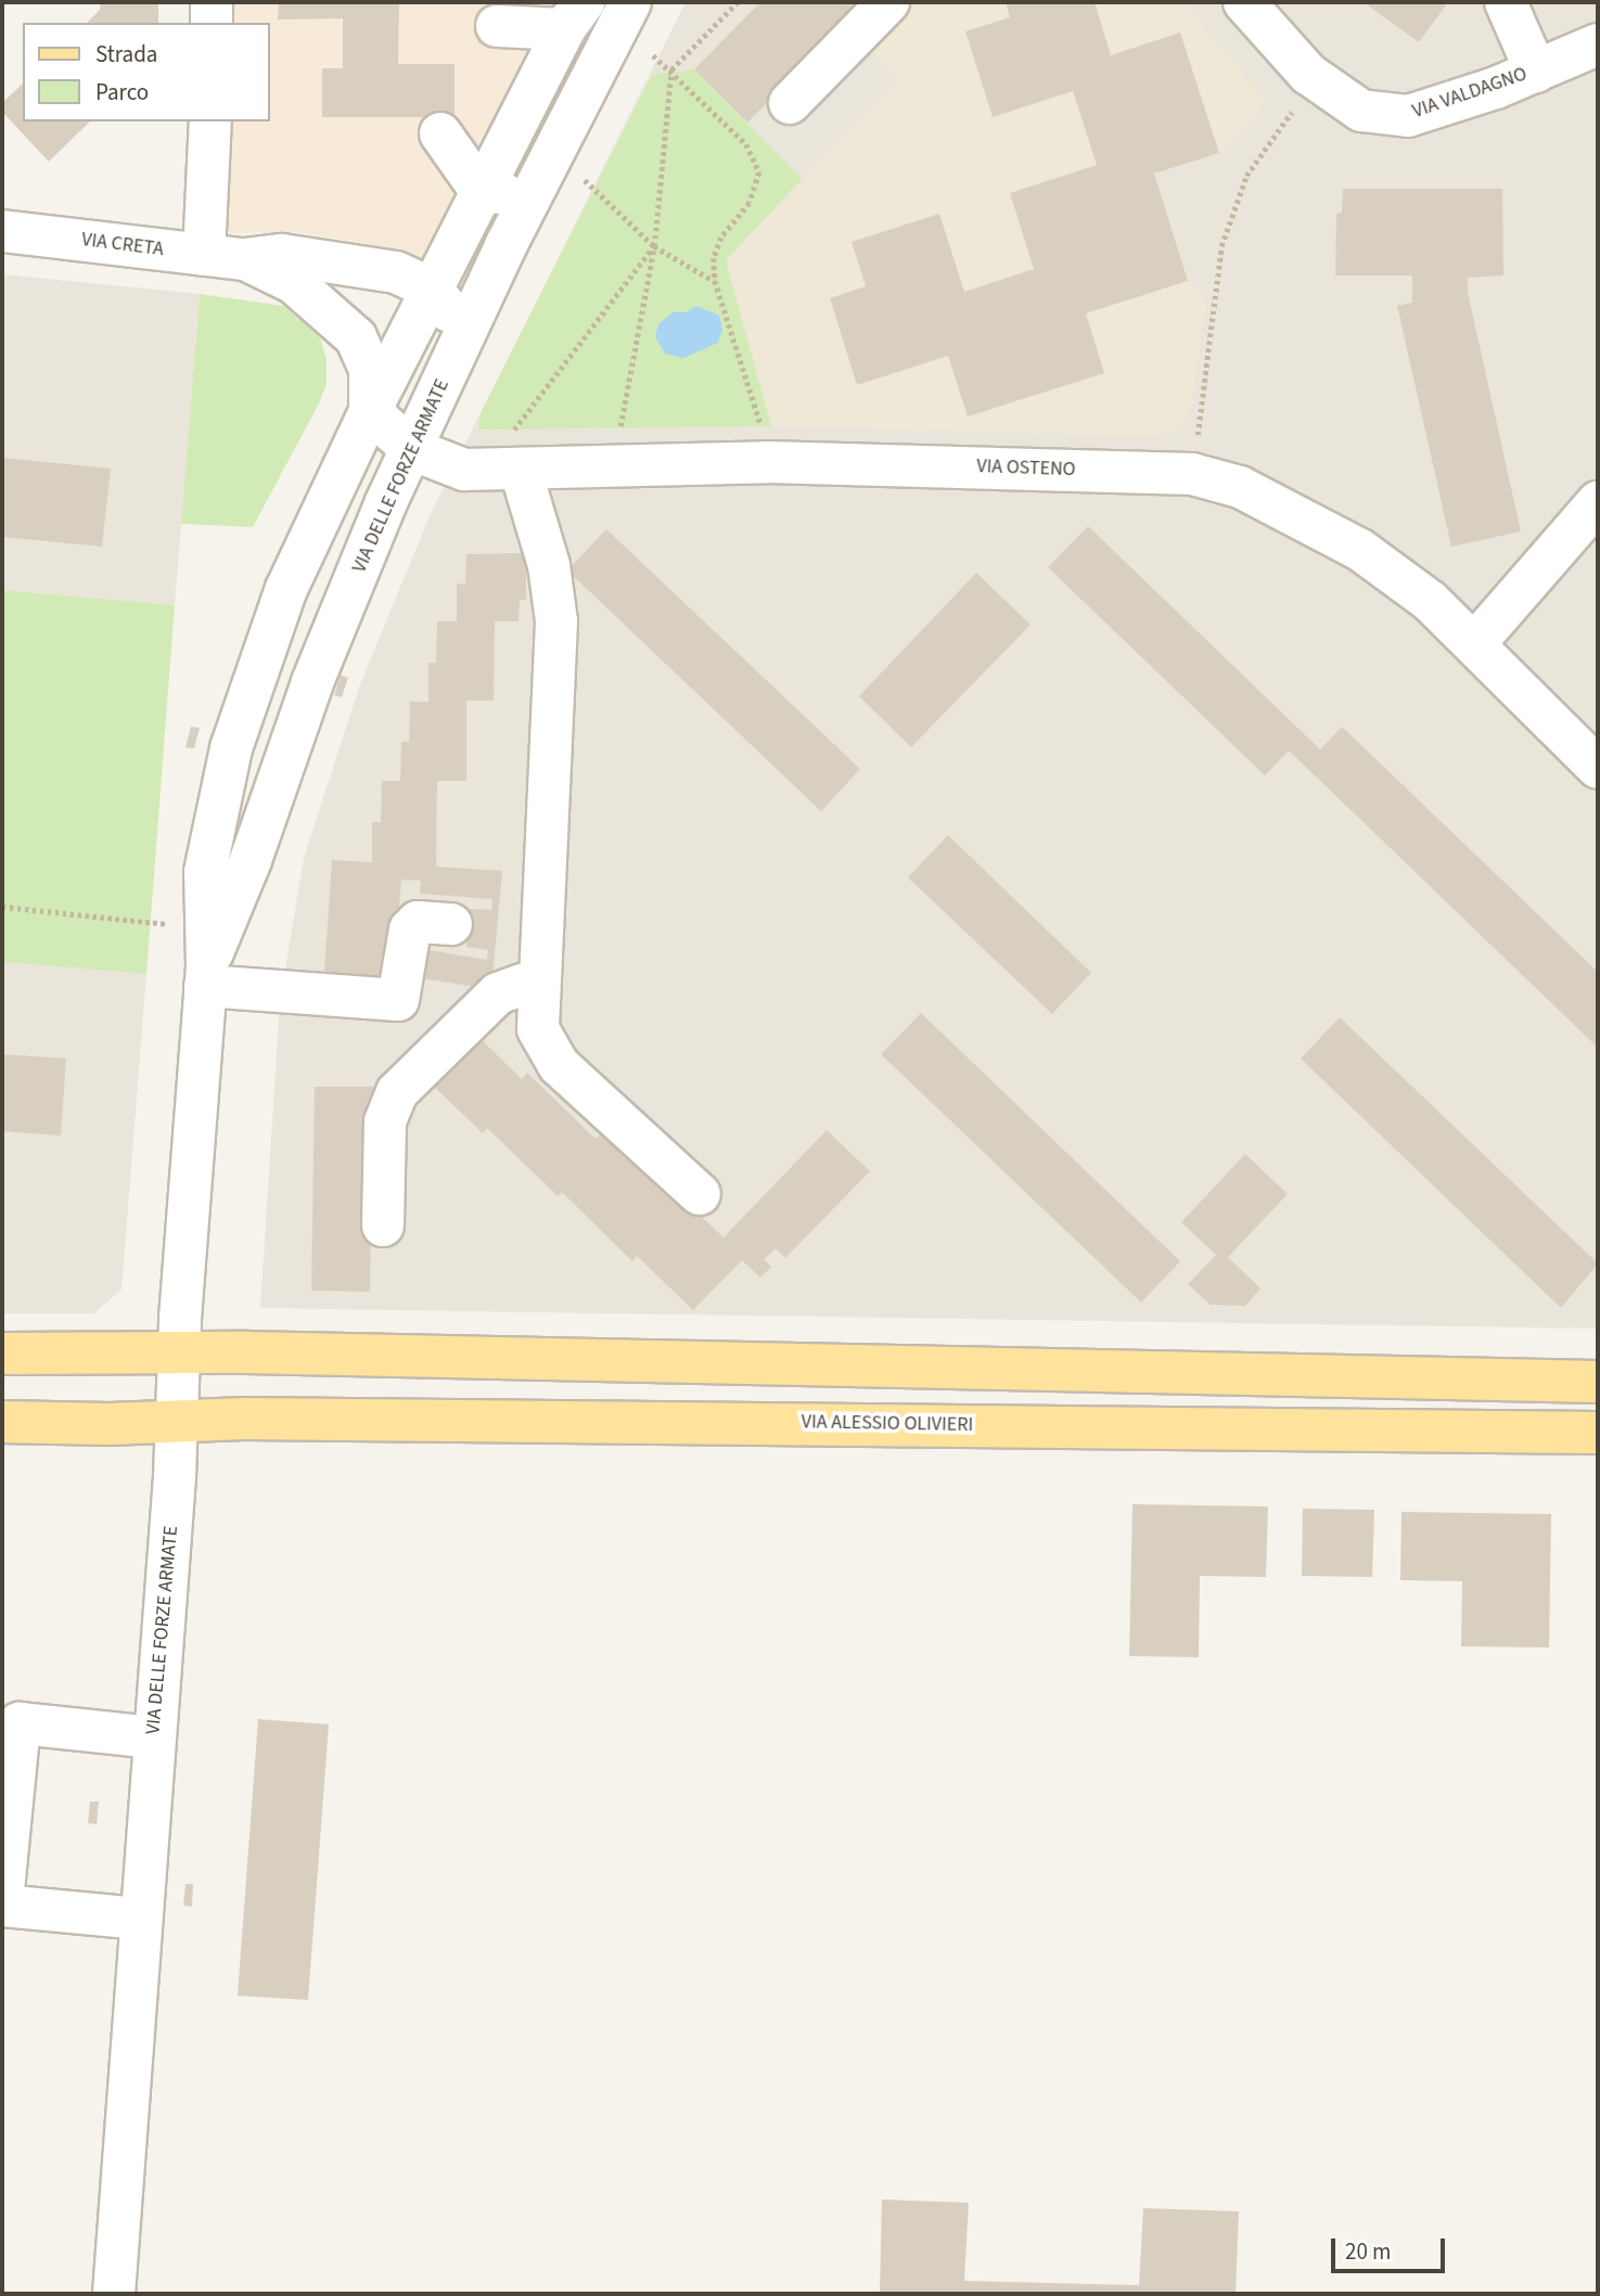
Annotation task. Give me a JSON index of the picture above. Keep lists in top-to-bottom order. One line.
{"streets":{"main road":["VIA ALESSIO OLIVIERI"],"street":["VIA VALDAGNO","VIA CRETA","VIA OSTENO","VIA DELLE FORZE ARMATE"]},"crossings":[["VIA CRETA","VIA OSTENO"],["VIA CRETA","VIA DELLE FORZE ARMATE"],["VIA OSTENO","VIA DELLE FORZE ARMATE"],["VIA DELLE FORZE ARMATE","VIA ALESSIO OLIVIERI"]],"legend":["Strada","Parco"],"scale_bar":"20 m"}
